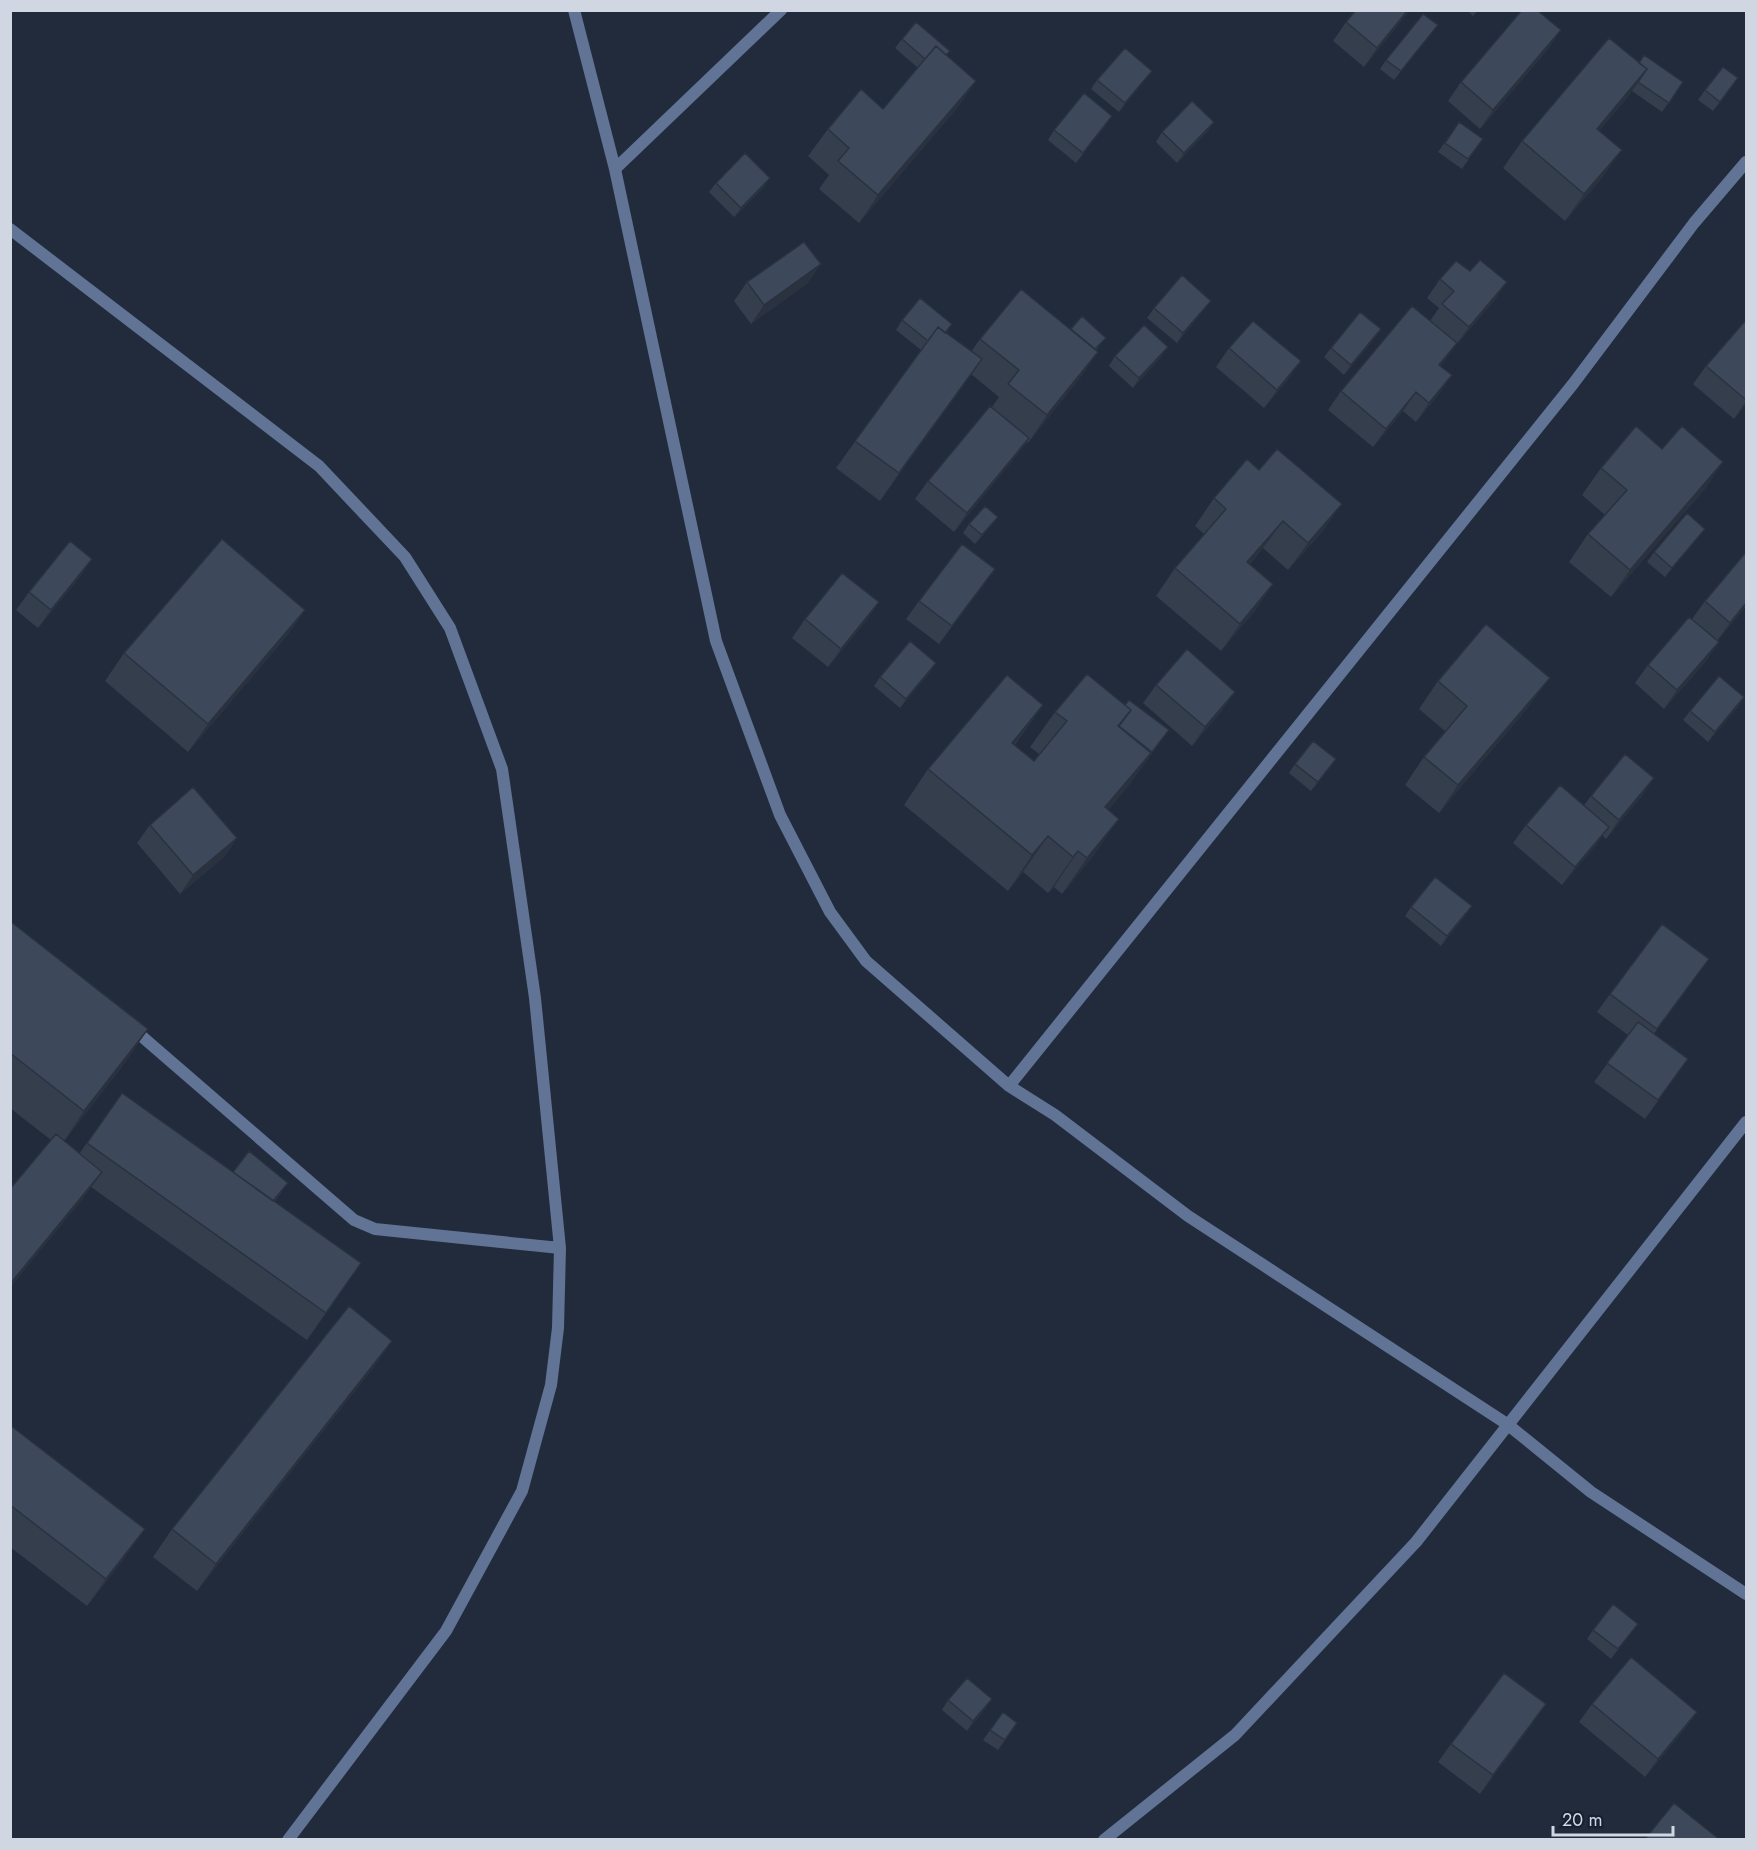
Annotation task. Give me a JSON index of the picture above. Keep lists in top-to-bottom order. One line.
{"scale_bar":"20 m"}
